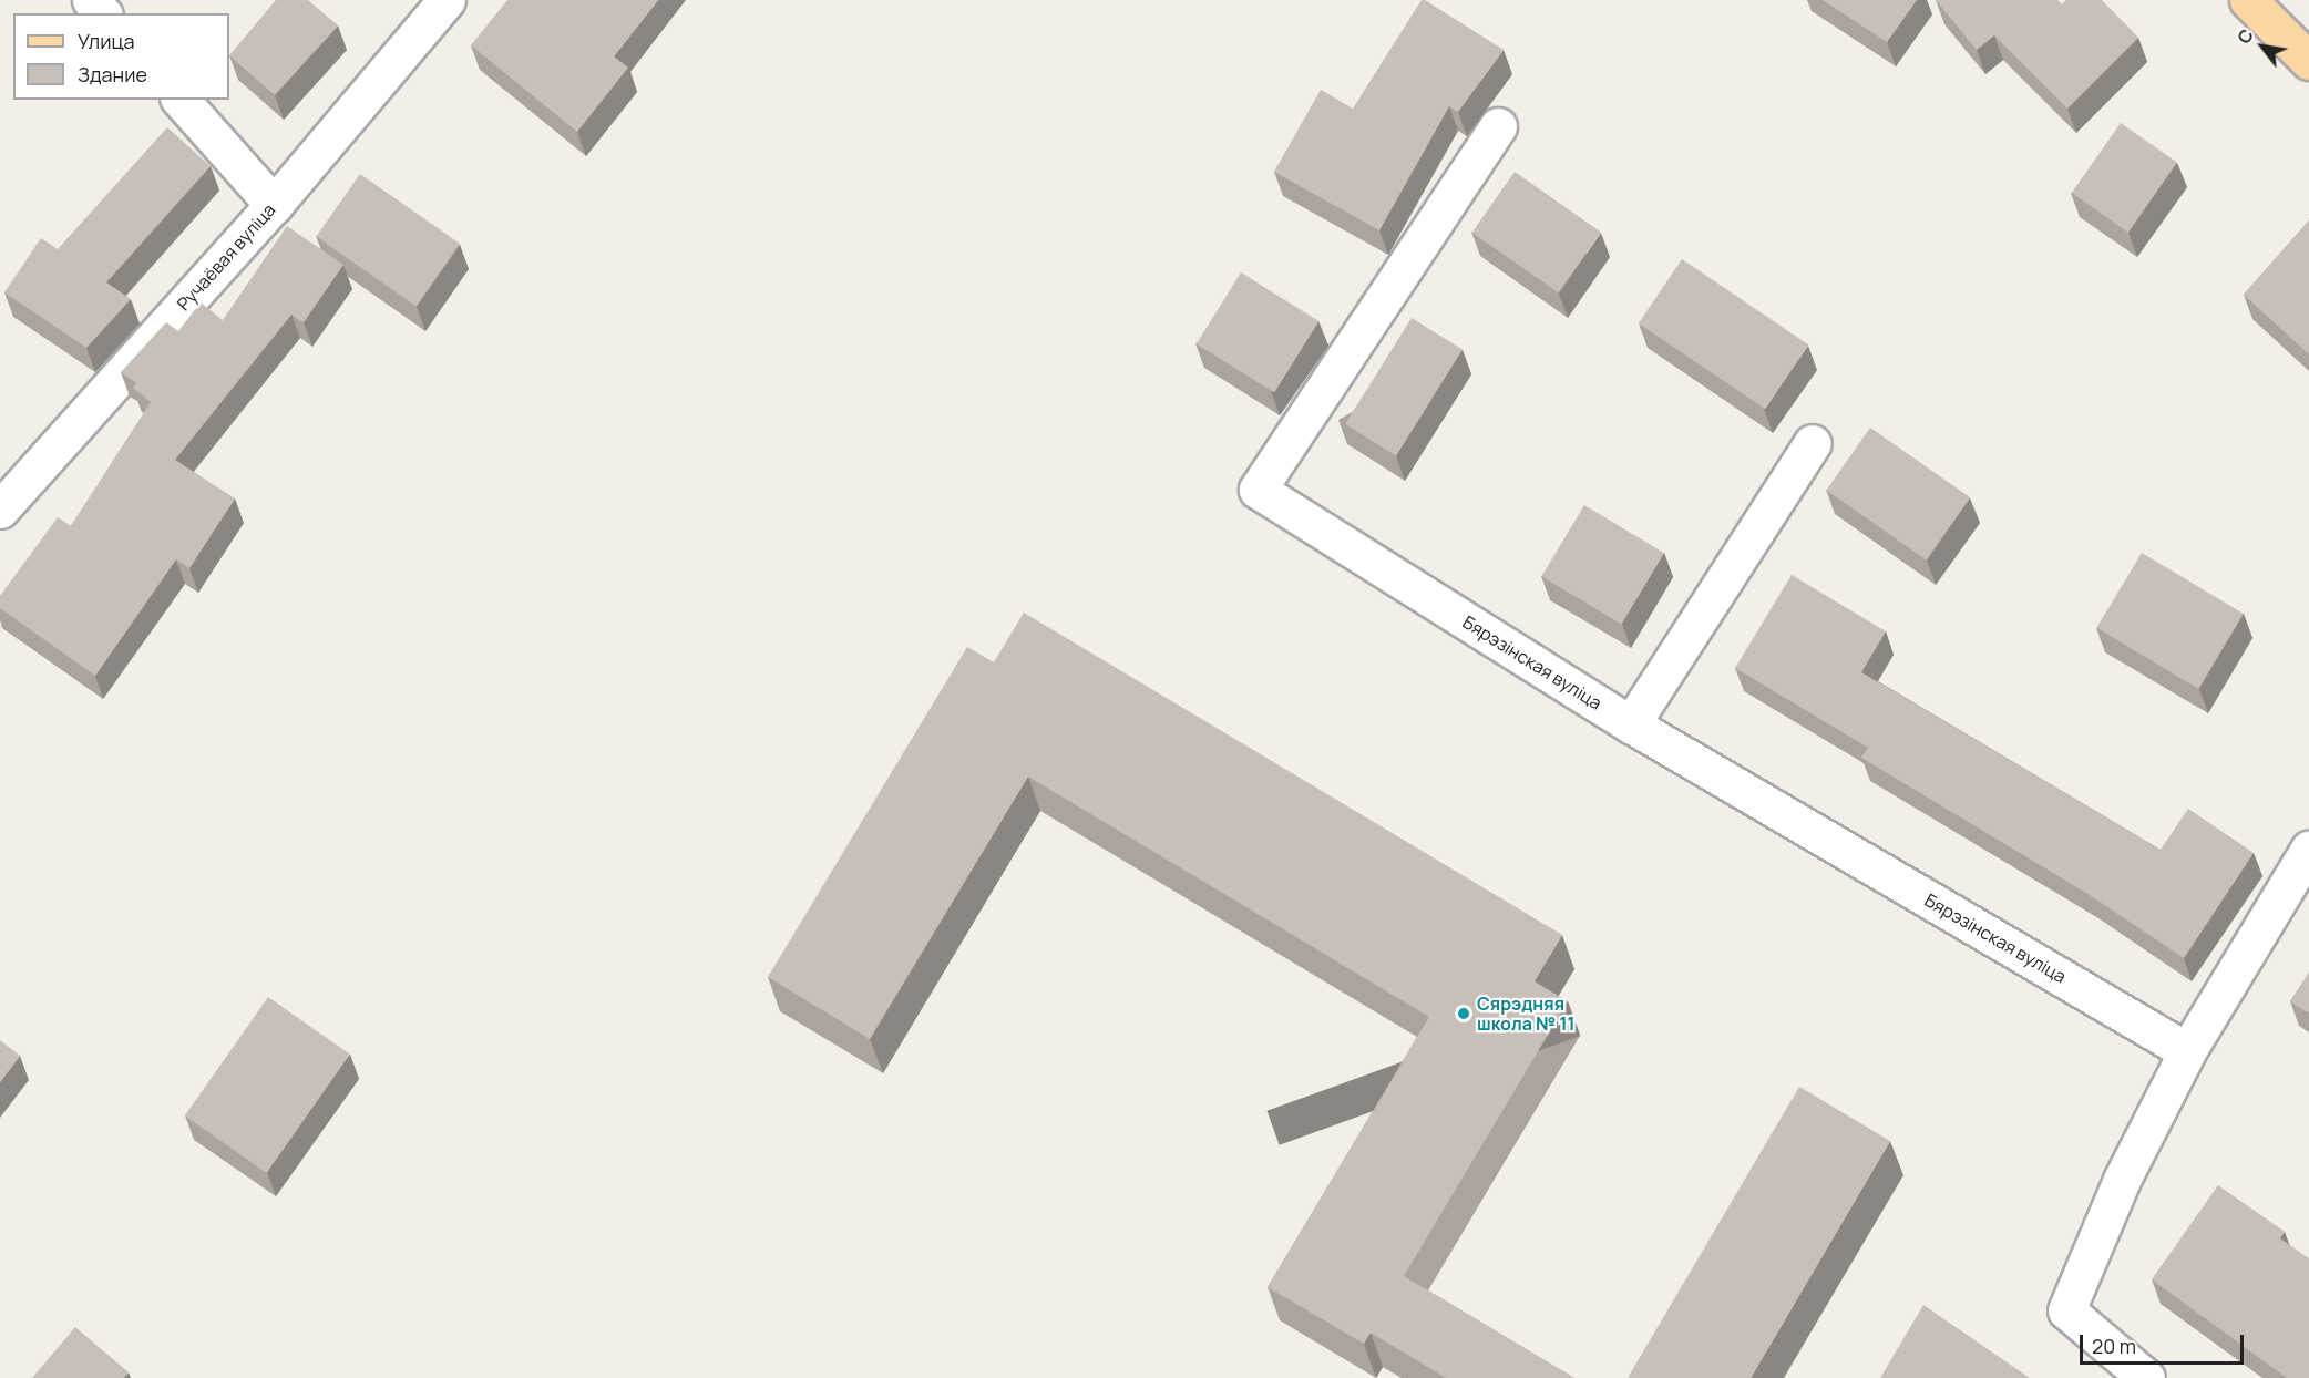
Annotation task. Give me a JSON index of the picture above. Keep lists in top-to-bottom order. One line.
{"streets":{"street":["Ручаёвая вуліца","Бярэзінская вуліца"]},"places":["Сярэдняя школа № 11"],"legend":["Улица","Здание"],"scale_bar":"20 m","north":"top left"}
